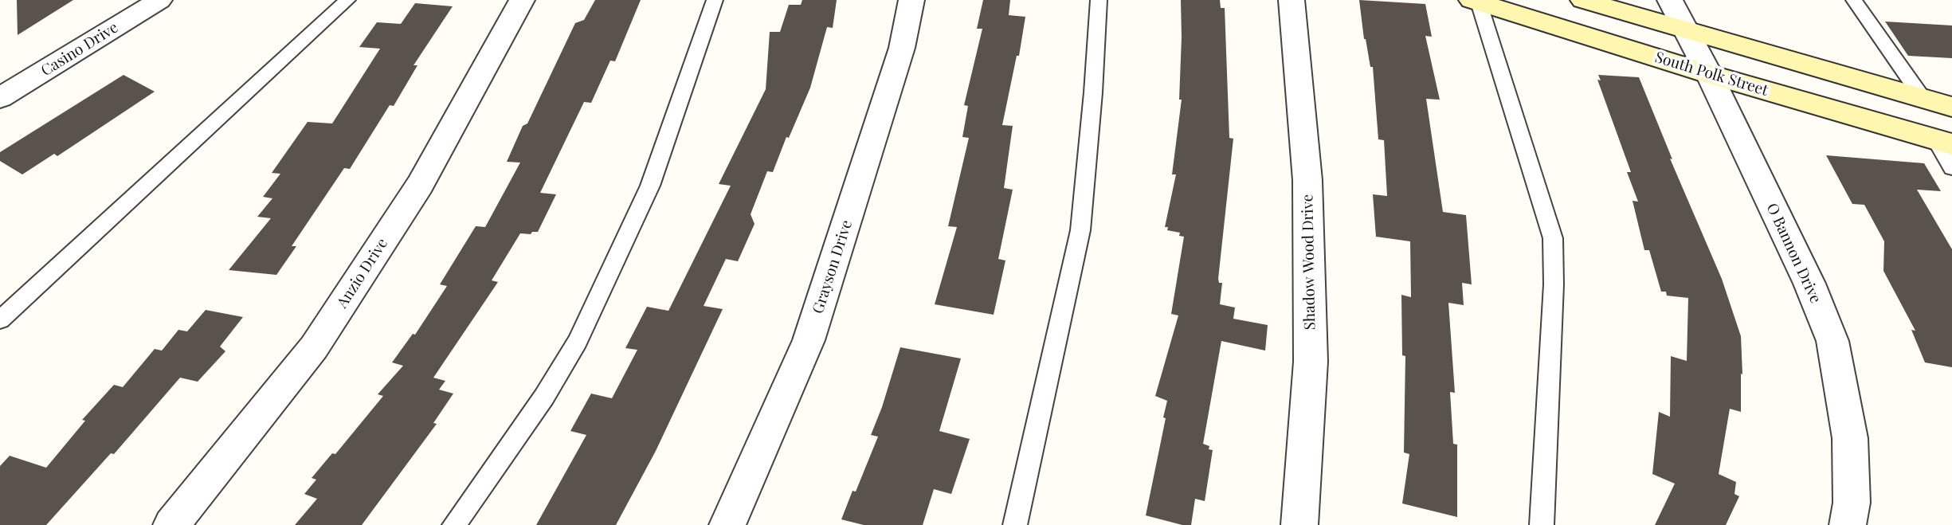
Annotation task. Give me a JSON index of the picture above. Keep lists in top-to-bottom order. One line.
{"streets":{"main road":["South Polk Street"],"street":["Casino Drive","O Bannon Drive","Shadow Wood Drive","Grayson Drive","Anzio Drive"]},"crossings":[["South Polk Street","O Bannon Drive"]]}
